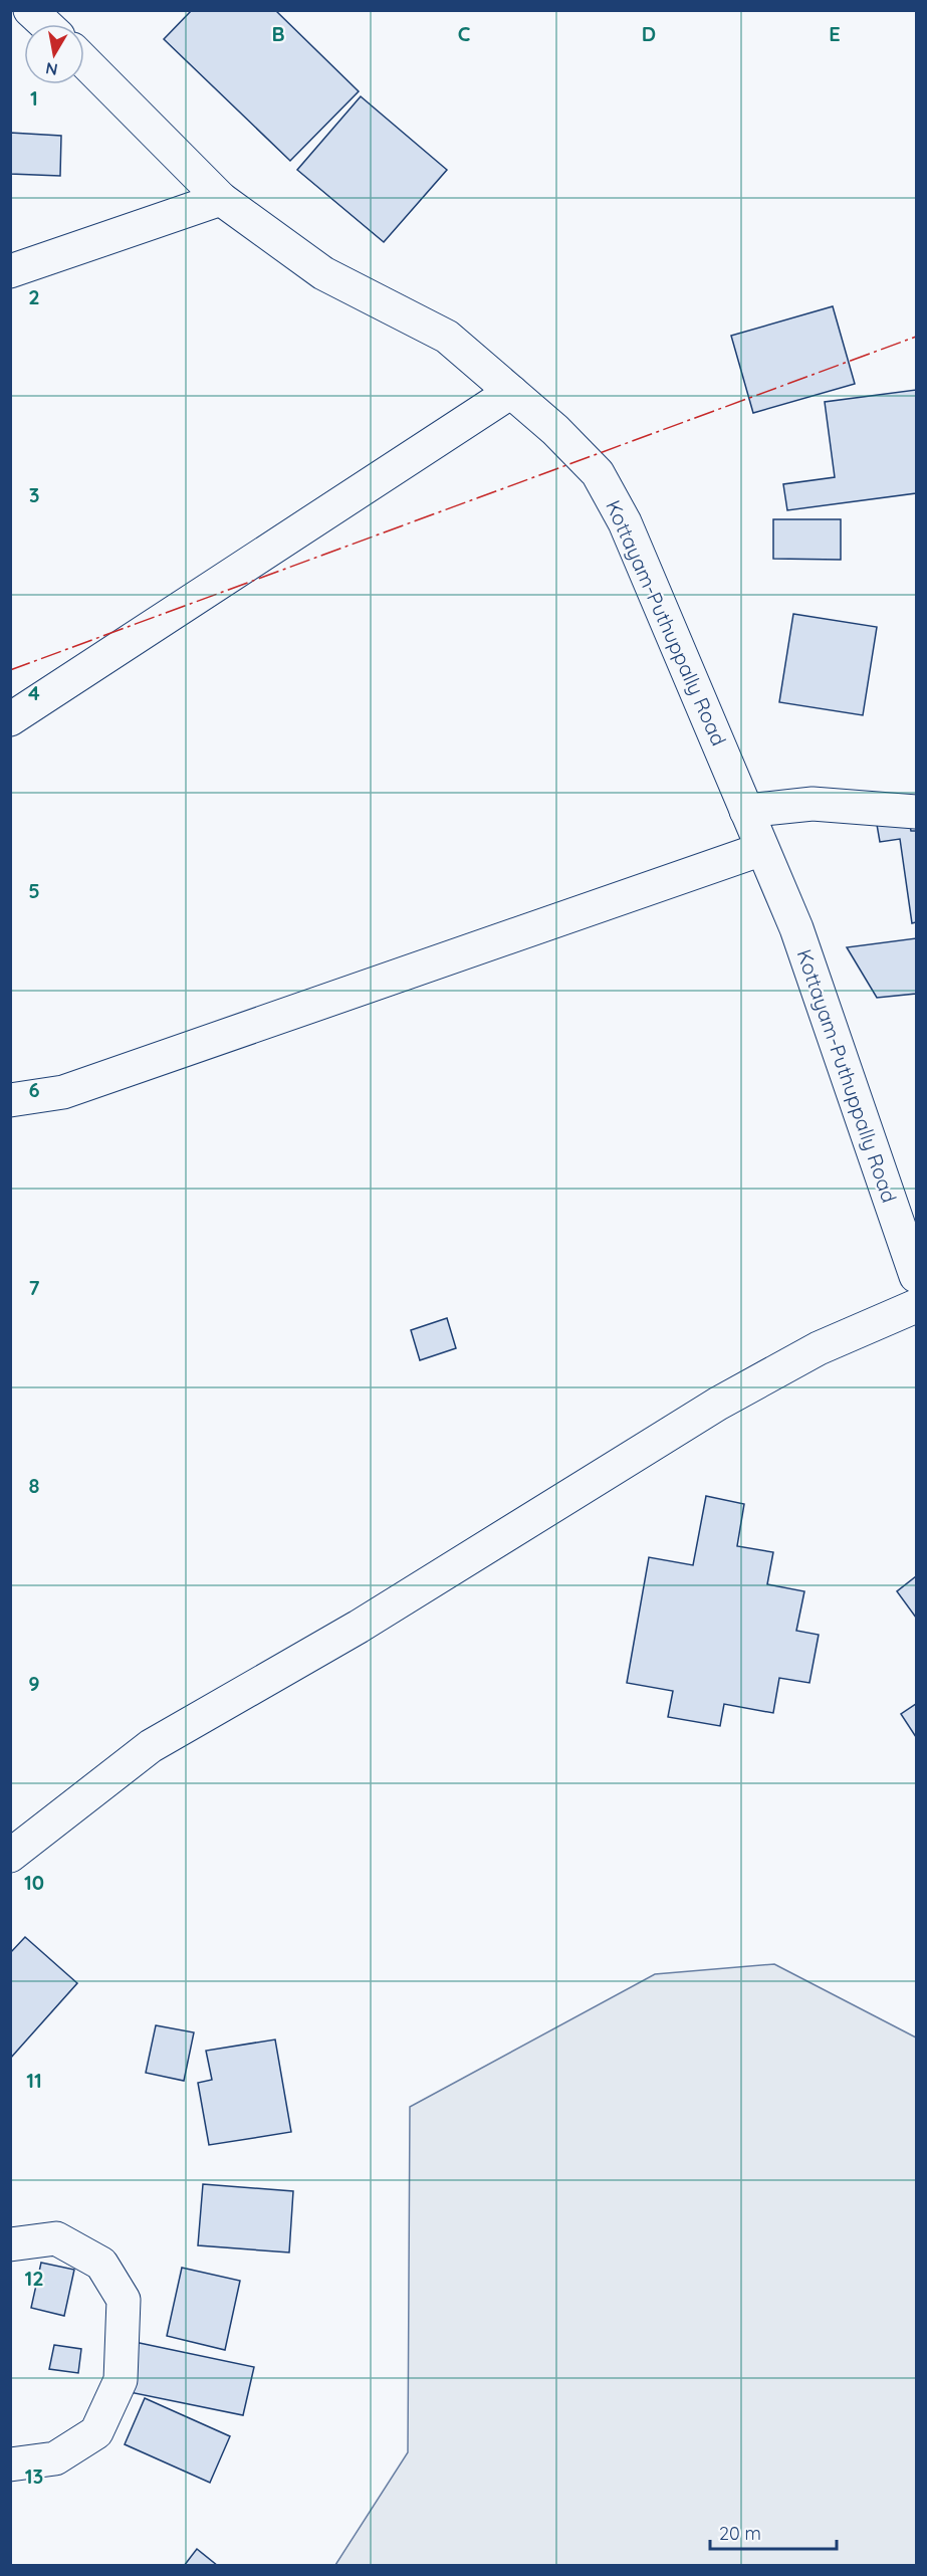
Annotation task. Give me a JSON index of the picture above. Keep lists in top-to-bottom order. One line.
{"streets":{"street":["Kottayam-Puthuppally Road"]},"scale_bar":"20 m","north":"bottom","grid":{"columns":["B","C","D","E"],"rows":["1","2","3","4","5","6","7","8","9","10","11","12","13"]}}
